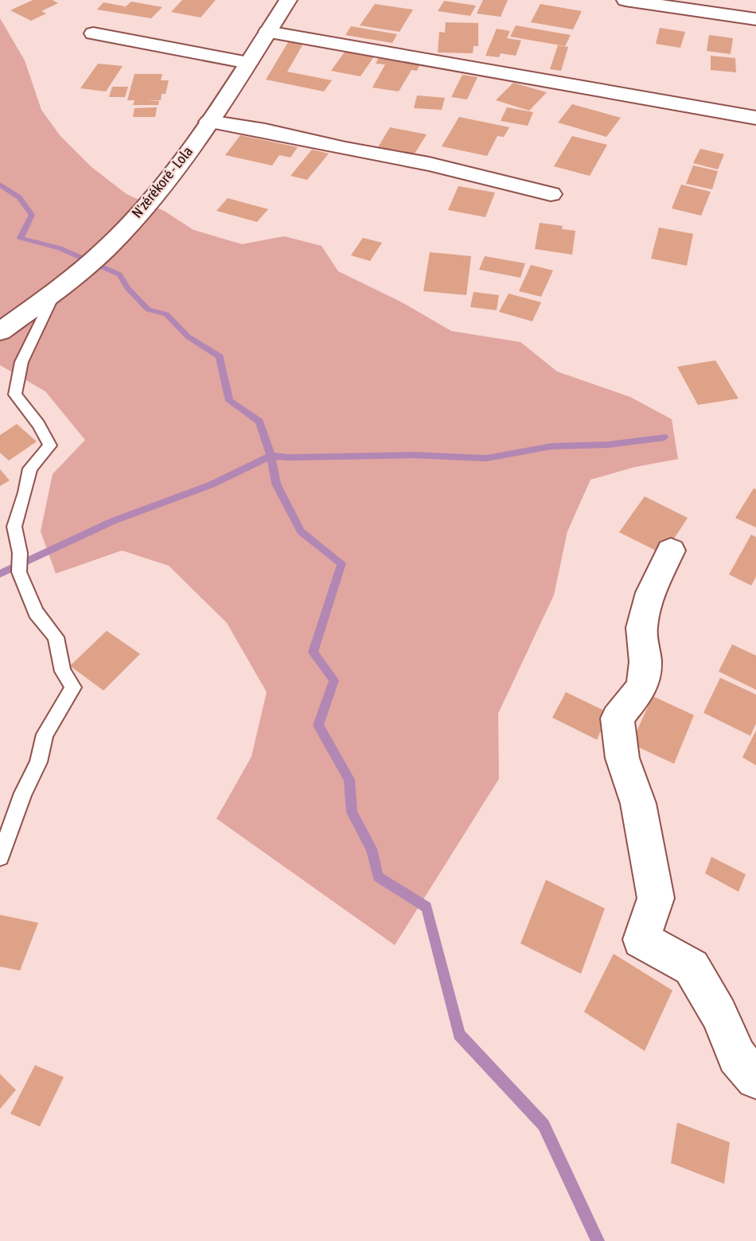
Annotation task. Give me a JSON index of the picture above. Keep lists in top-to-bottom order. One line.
{"streets":{"main road":["N'zérékoré - Lola"]}}
